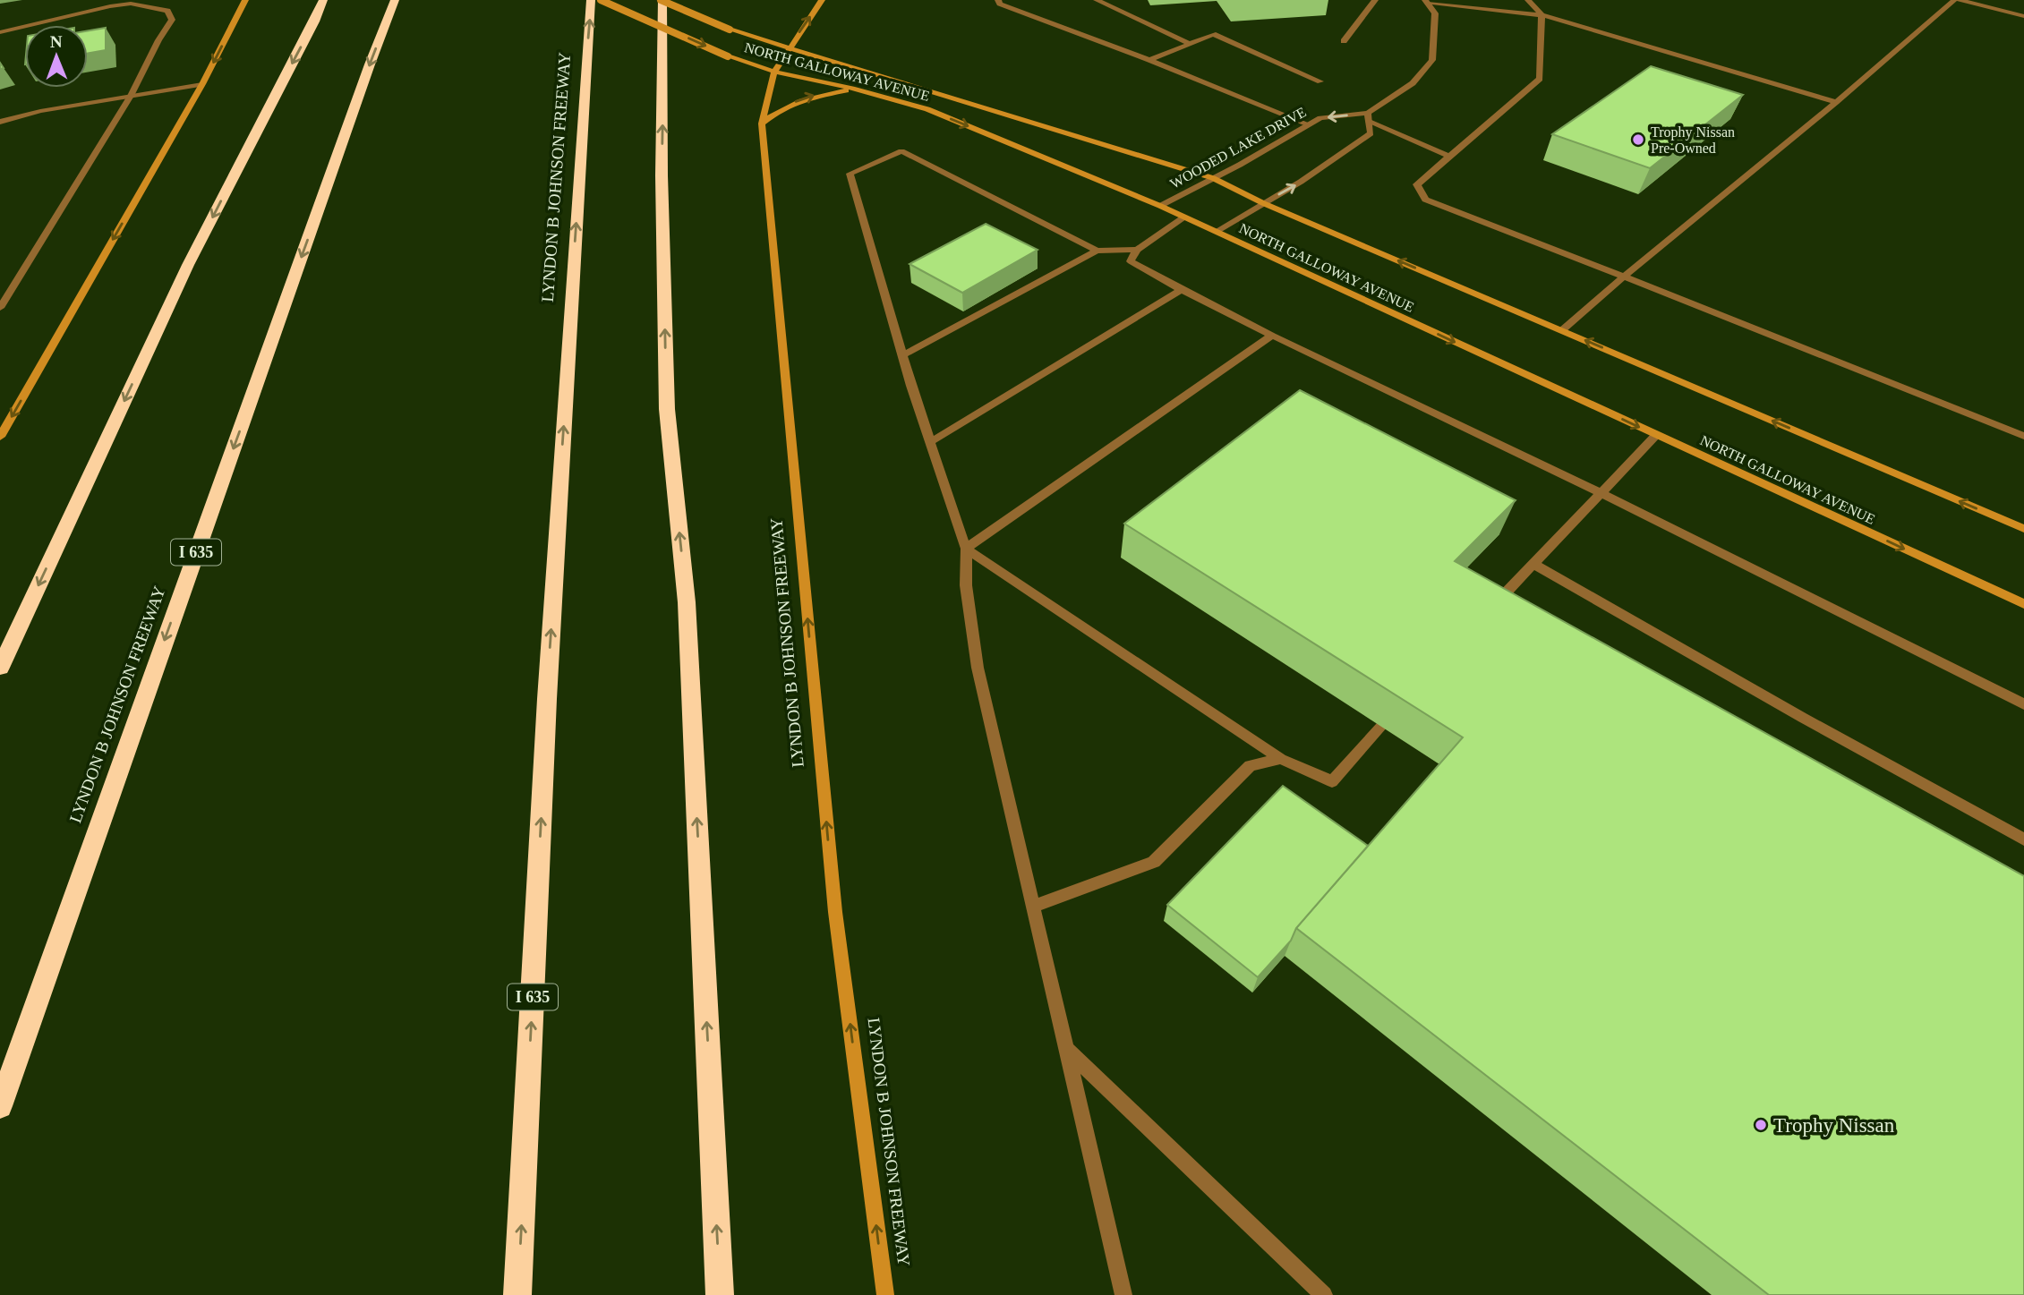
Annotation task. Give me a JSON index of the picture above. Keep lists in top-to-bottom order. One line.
{"streets":{"highway":["LYNDON B JOHNSON FREEWAY","I 635"],"main road":["NORTH GALLOWAY AVENUE"],"street":["WOODED LAKE DRIVE"]},"crossings":[["NORTH GALLOWAY AVENUE","WOODED LAKE DRIVE"],["NORTH GALLOWAY AVENUE","LYNDON B JOHNSON FREEWAY"]],"places":["Trophy Nissan Pre-Owned","Trophy Nissan"],"north":"top"}
